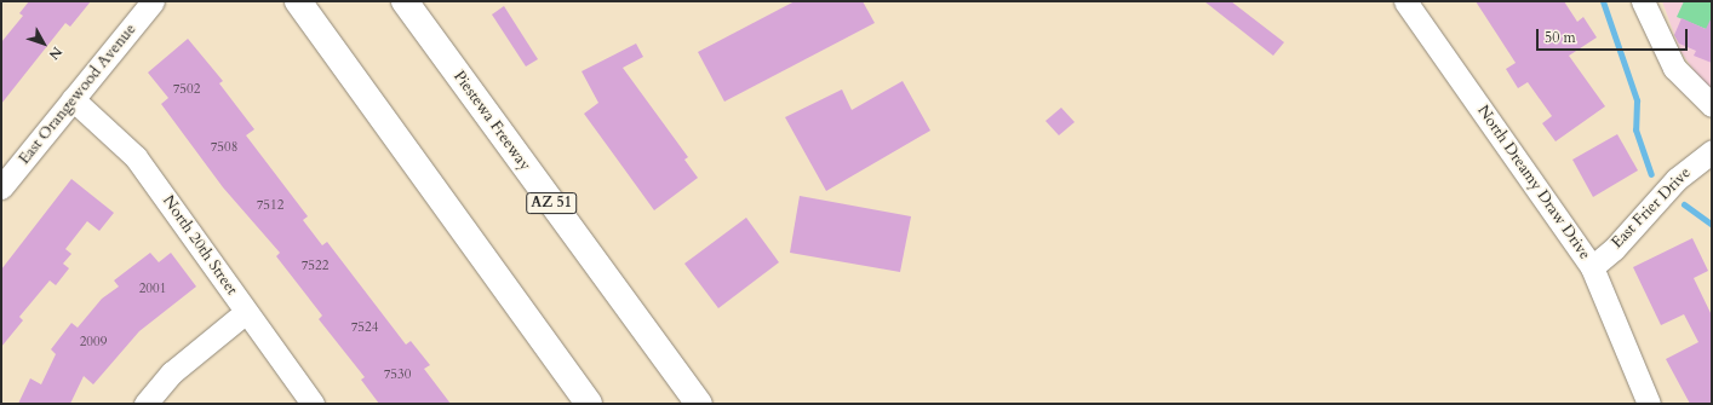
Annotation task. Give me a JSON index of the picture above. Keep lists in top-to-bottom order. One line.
{"streets":{"highway":["Piestewa Freeway","AZ 51"],"street":["East Orangewood Avenue","North Dreamy Draw Drive","East Frier Drive","North 20th Street"]},"crossings":[["East Orangewood Avenue","North 20th Street"],["North Dreamy Draw Drive","East Frier Drive"]],"house_numbers":["7502","7508","7512","7522","2001","7524","2009","7530"],"scale_bar":"50 m","north":"bottom right"}
